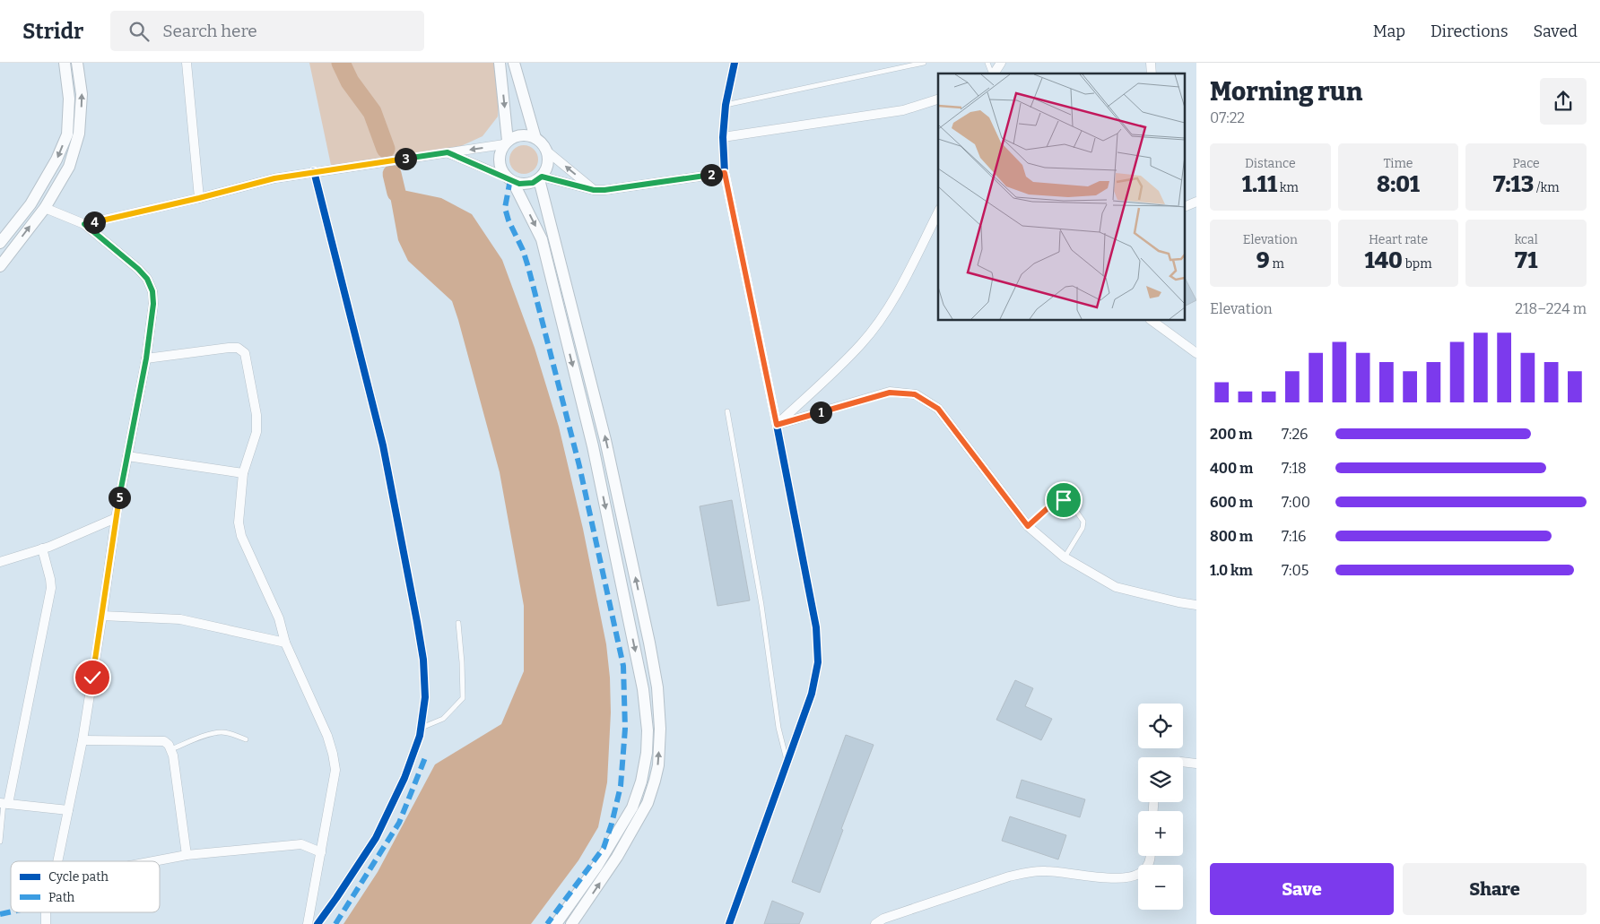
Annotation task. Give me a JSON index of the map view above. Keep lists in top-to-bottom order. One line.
{"legend":["Cycle path","Path"],"page":{"header":"Stridr","search":"Search here","nav":["Map","Directions","Saved"],"heading":["Morning run","07:22"],"stats":[["Distance","1.11 km"],["Time","8:01"],["Pace","7:13 /km"],["Elevation","9 m"],["Heart rate","140 bpm"],["kcal","71"]],"pins":["3","2","4","1","5"],"chart":["Elevation","218–224 m"],"list":[{"name":"200 m","note":"7:26"},{"name":"400 m","note":"7:18"},{"name":"600 m","note":"7:00"},{"name":"800 m","note":"7:16"},{"name":"1.0 km","note":"7:05"}],"map_buttons":["+","−"],"buttons":["Save","Share"]}}
